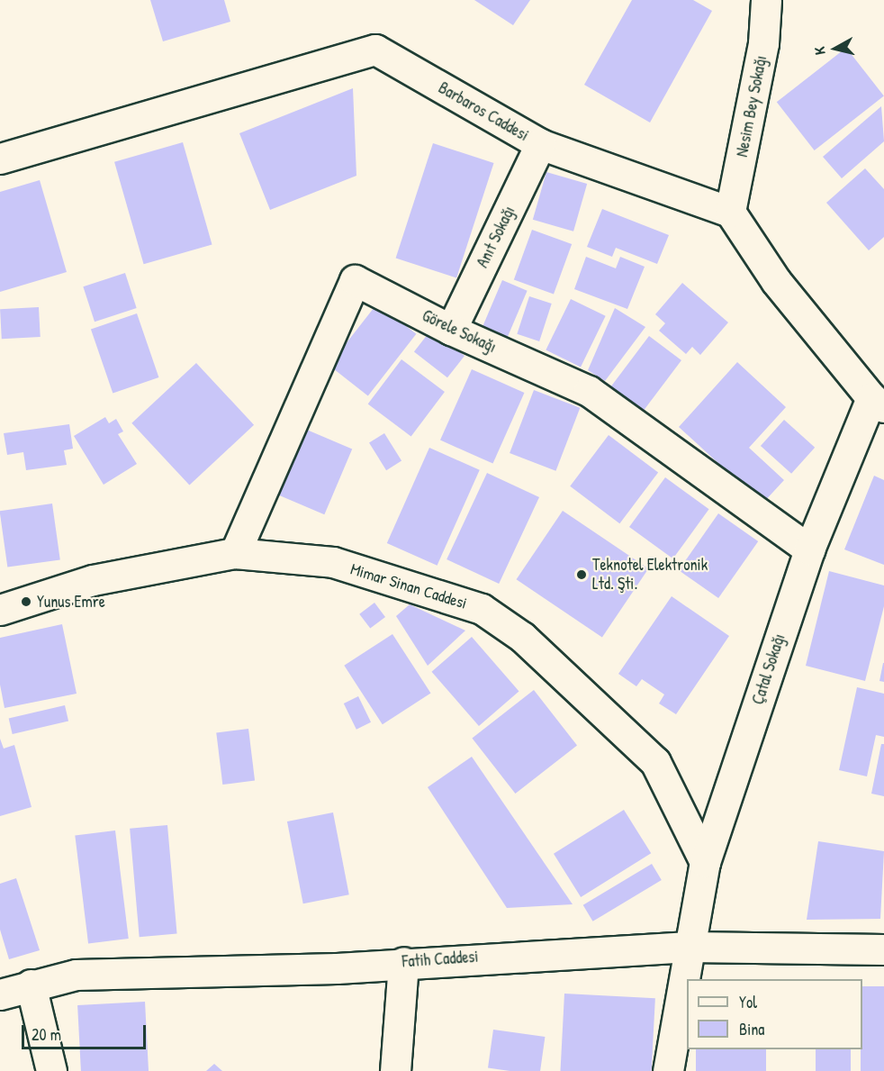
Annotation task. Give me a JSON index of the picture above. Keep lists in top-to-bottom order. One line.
{"streets":{"street":["Nesim Bey Sokağı","Barbaros Caddesi","Anıt Sokağı","Görele Sokağı","Mimar Sinan Caddesi","Çatal Sokağı","Fatih Caddesi"]},"crossings":[["Nesim Bey Sokağı","Barbaros Caddesi"],["Barbaros Caddesi","Anıt Sokağı"],["Anıt Sokağı","Görele Sokağı"],["Görele Sokağı","Mimar Sinan Caddesi"],["Görele Sokağı","Çatal Sokağı"],["Mimar Sinan Caddesi","Çatal Sokağı"],["Çatal Sokağı","Fatih Caddesi"]],"places":["Teknotel Elektronik Ltd. Şti.","Yunus Emre"],"legend":["Yol","Bina"],"scale_bar":"20 m","north":"left"}
